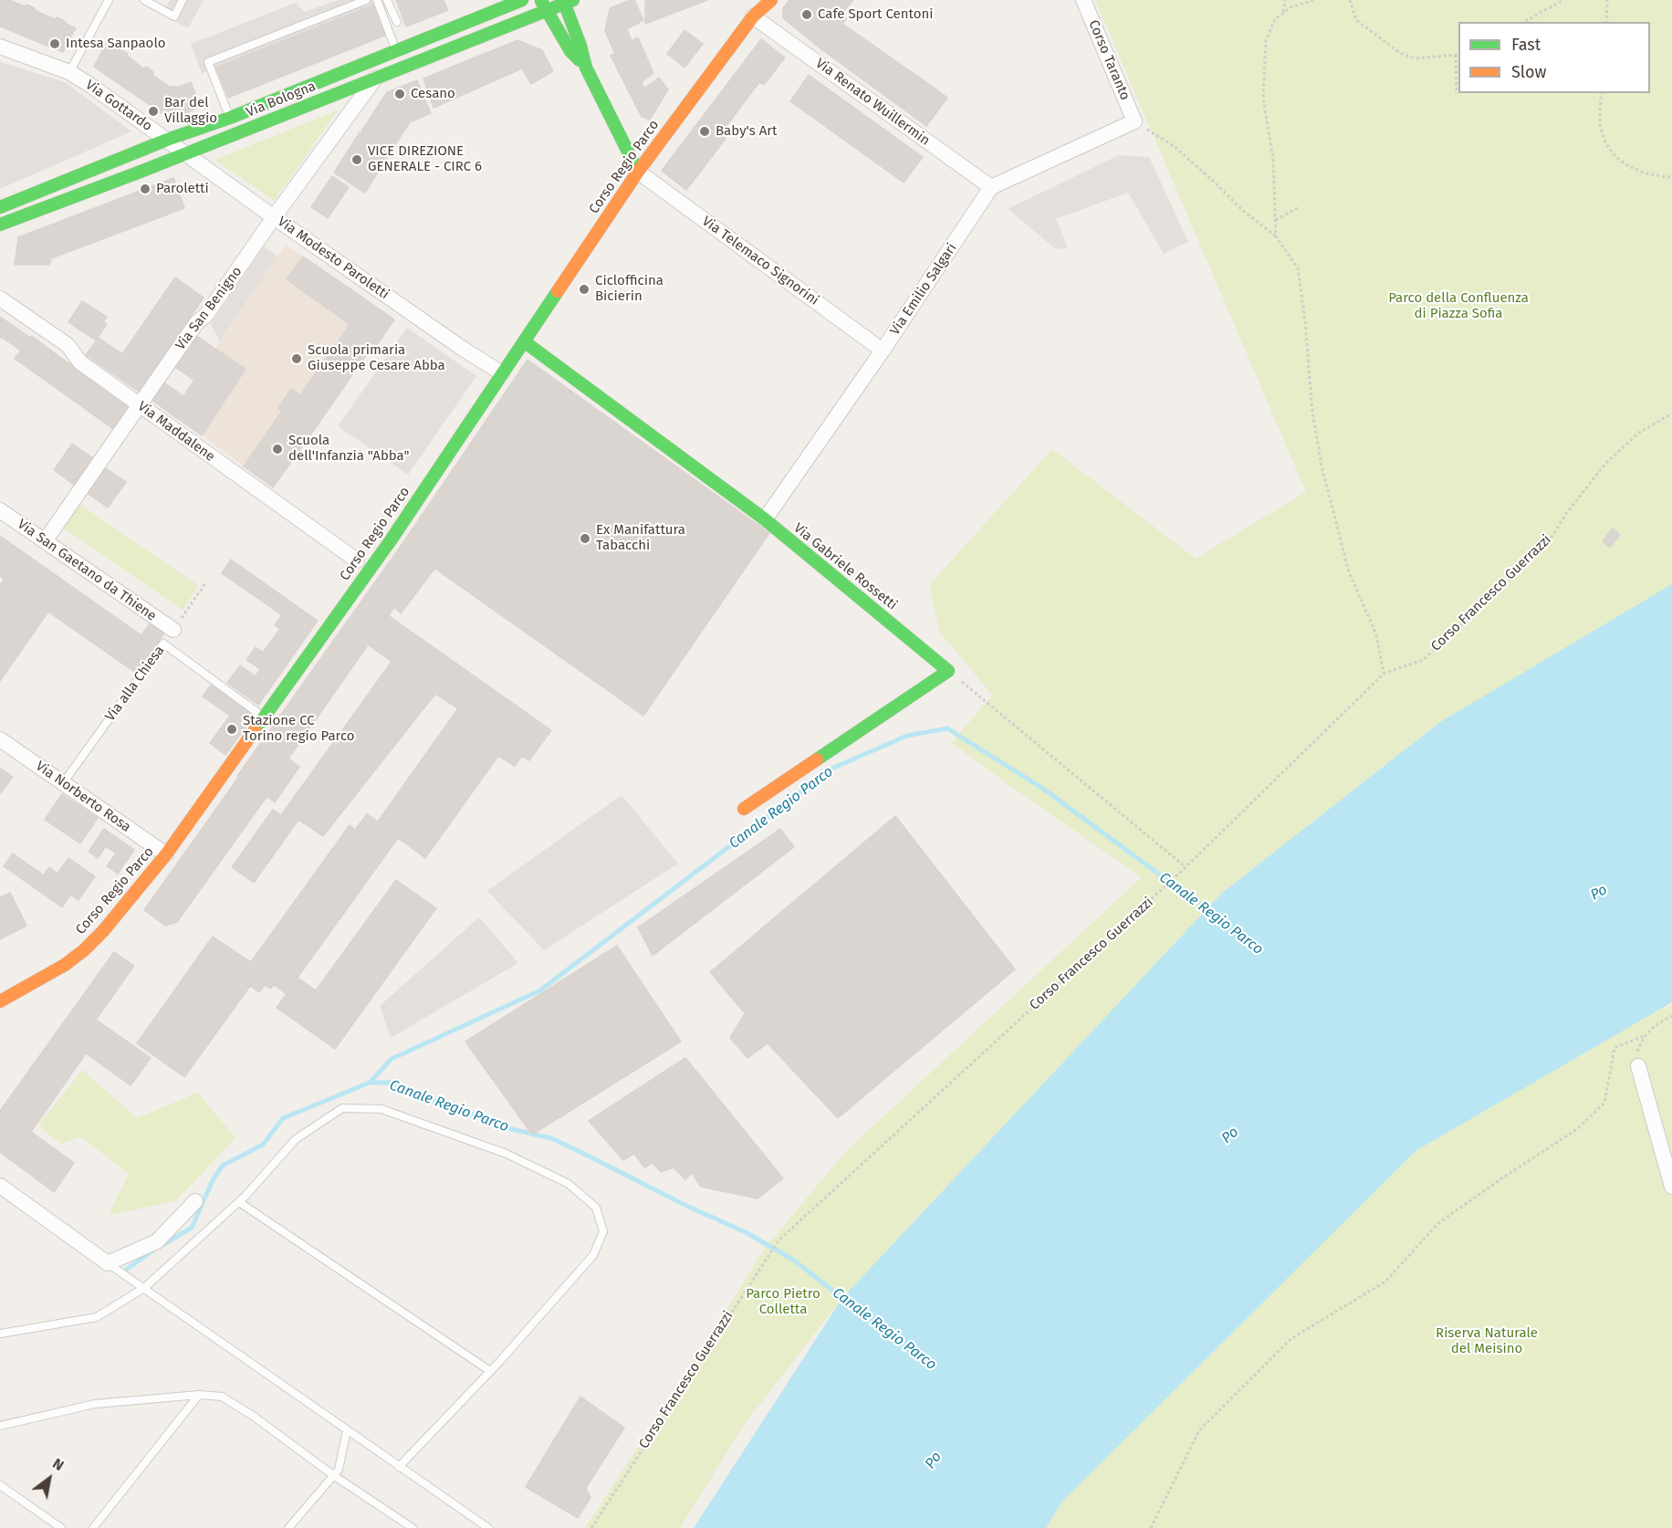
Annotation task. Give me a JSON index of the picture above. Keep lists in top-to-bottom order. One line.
{"streets":{"street":["Corso Taranto","Via Bologna","Via Renato Wuillermin","Via Gottardo","Corso Regio Parco","Via Modesto Paroletti","Via Telemaco Signorini","Via Emilio Salgari","Via San Benigno","Via Maddalene","Via Gabriele Rossetti","Via San Gaetano da Thiene","Via Norberto Rosa"],"lane":["Via alla Chiesa"],"path":["Corso Francesco Guerrazzi"]},"crossings":[["Via Bologna","Via Gottardo"],["Via Bologna","Via Modesto Paroletti"],["Via Bologna","Via San Benigno"],["Via Renato Wuillermin","Corso Regio Parco"],["Via Renato Wuillermin","Via Emilio Salgari"],["Via Gottardo","Via Modesto Paroletti"],["Corso Regio Parco","Via Modesto Paroletti"],["Corso Regio Parco","Via Telemaco Signorini"],["Corso Regio Parco","Via Gabriele Rossetti"],["Corso Regio Parco","Via alla Chiesa"],["Corso Regio Parco","Via Norberto Rosa"],["Via Modesto Paroletti","Via San Benigno"],["Via Telemaco Signorini","Via Emilio Salgari"],["Via Emilio Salgari","Via Gabriele Rossetti"],["Via San Benigno","Via Maddalene"],["Via San Benigno","Via San Gaetano da Thiene"],["Via alla Chiesa","Via Norberto Rosa"]],"water":["Canale Regio Parco","Po"],"parks":["Parco della Confluenza di Piazza Sofia","Parco Pietro Colletta","Riserva Naturale del Meisino"],"places":["Cafe Sport Centoni","Intesa Sanpaolo","Cesano","Bar del Villaggio","Baby's Art","VICE DIREZIONE GENERALE - CIRC 6","Paroletti","Ciclofficina Bicierin","Scuola primaria Giuseppe Cesare Abba","Scuola dell'Infanzia \"Abba\"","Ex Manifattura Tabacchi","Stazione CC Torino regio Parco"],"legend":["Fast","Slow"],"north":"top right"}
